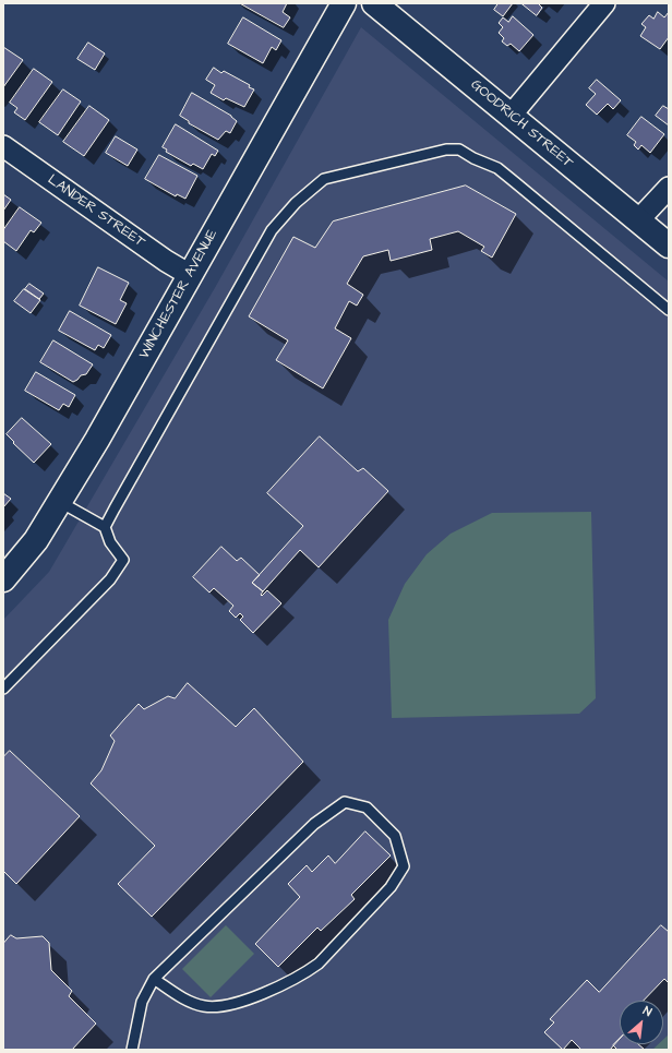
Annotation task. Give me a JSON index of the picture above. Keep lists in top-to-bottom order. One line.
{"streets":{"street":["GOODRICH STREET","LANDER STREET","WINCHESTER AVENUE"]},"crossings":[["LANDER STREET","WINCHESTER AVENUE"]],"north":"top right"}
